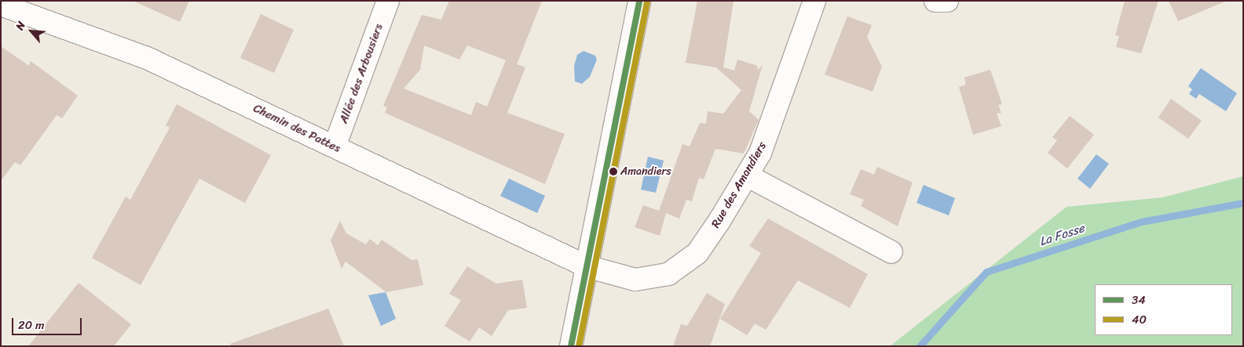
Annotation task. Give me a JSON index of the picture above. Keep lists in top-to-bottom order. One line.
{"streets":{"street":["Allée des Arbousiers","Chemin des Pattes","Rue des Amandiers"]},"crossings":[["Allée des Arbousiers","Chemin des Pattes"],["Chemin des Pattes","Rue des Amandiers"]],"water":["La Fosse"],"places":["Amandiers"],"lines":["transit line 34","transit line 40"],"legend":["34","40"],"scale_bar":"20 m","north":"top left"}
